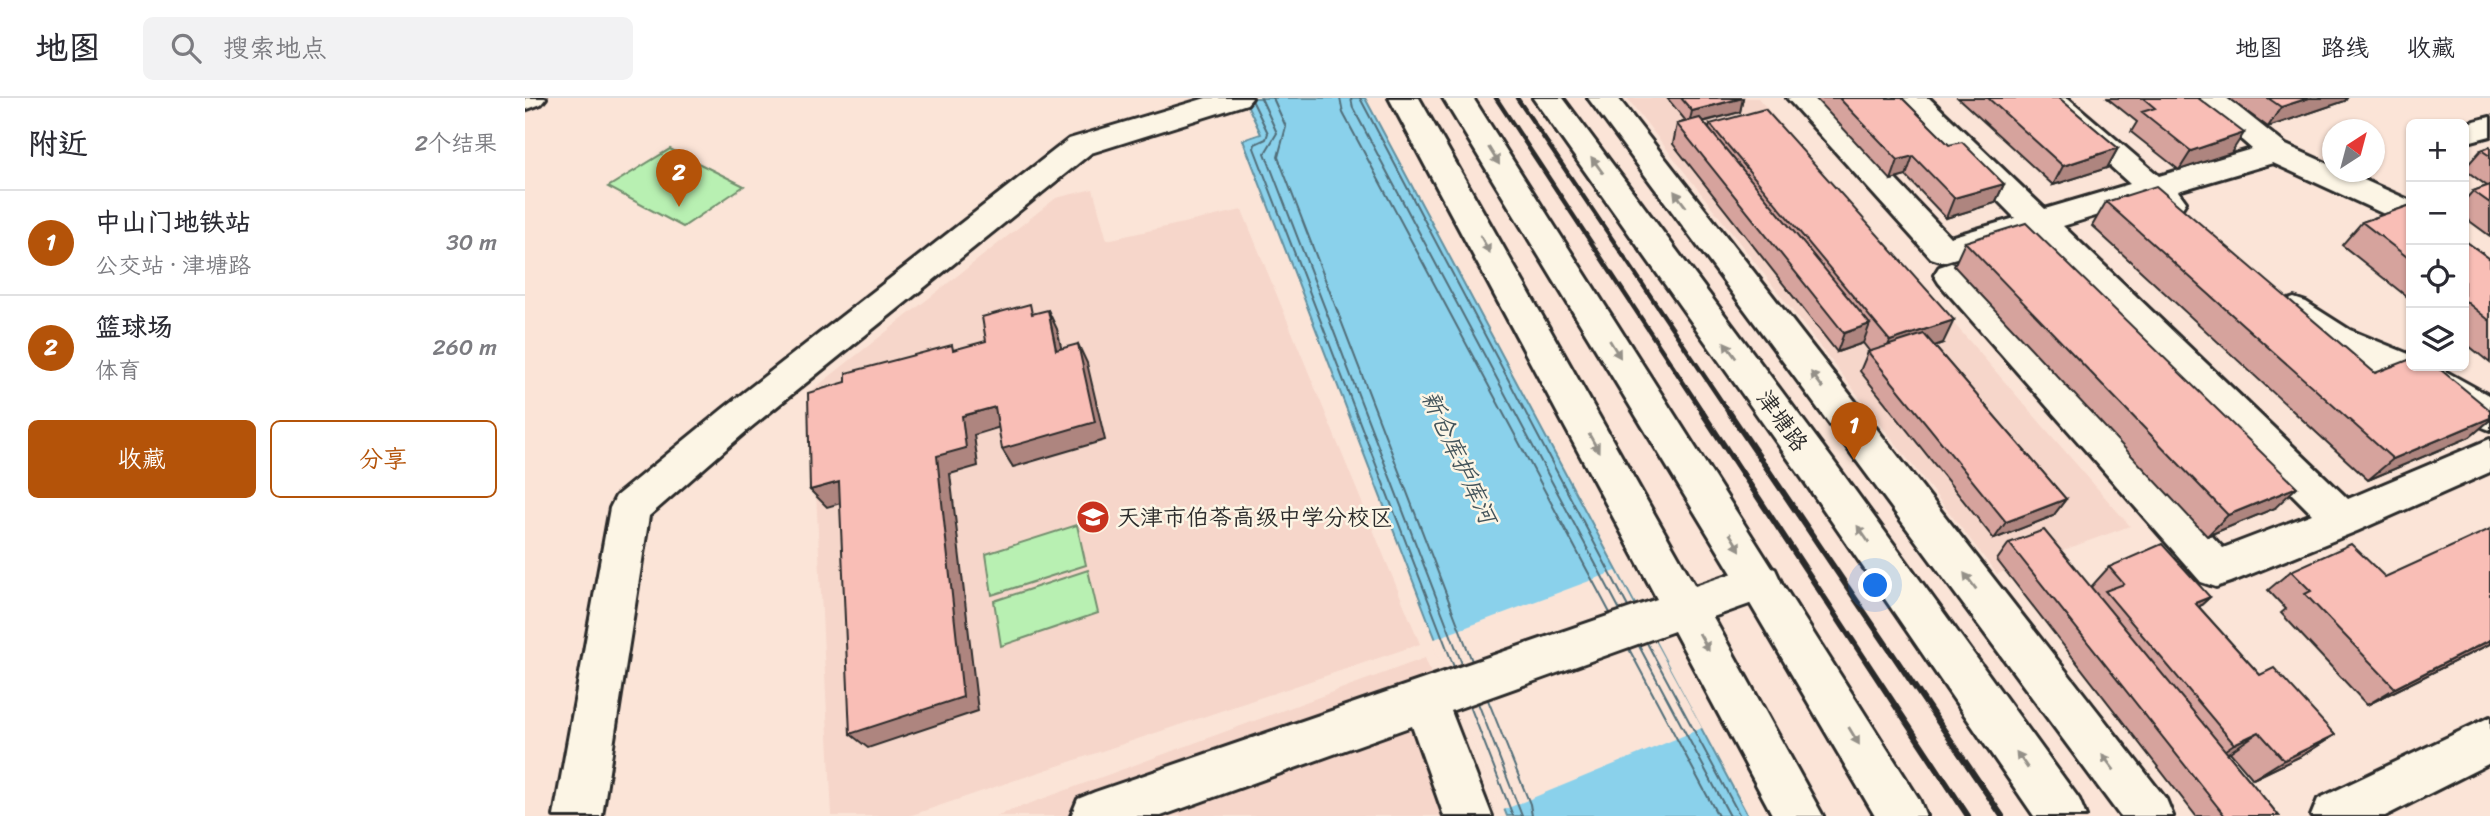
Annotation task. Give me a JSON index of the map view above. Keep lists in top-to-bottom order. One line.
{"streets":{"street":["津塘路"]},"water":["新仓库护库河"],"places":{"school or university":["天津市伯苓高级中学分校区"]},"north":"top right","page":{"header":"地图","search":"搜索地点","nav":["地图","路线","收藏"],"heading":["附近","2个结果"],"map_buttons":["+","−"],"pins":["2","1"],"list":[{"mark":"1","name":"中山门地铁站","note":"公交站 · 津塘路","value":"30 m"},{"mark":"2","name":"篮球场","note":"体育","value":"260 m"}],"buttons":["收藏","分享"]}}
